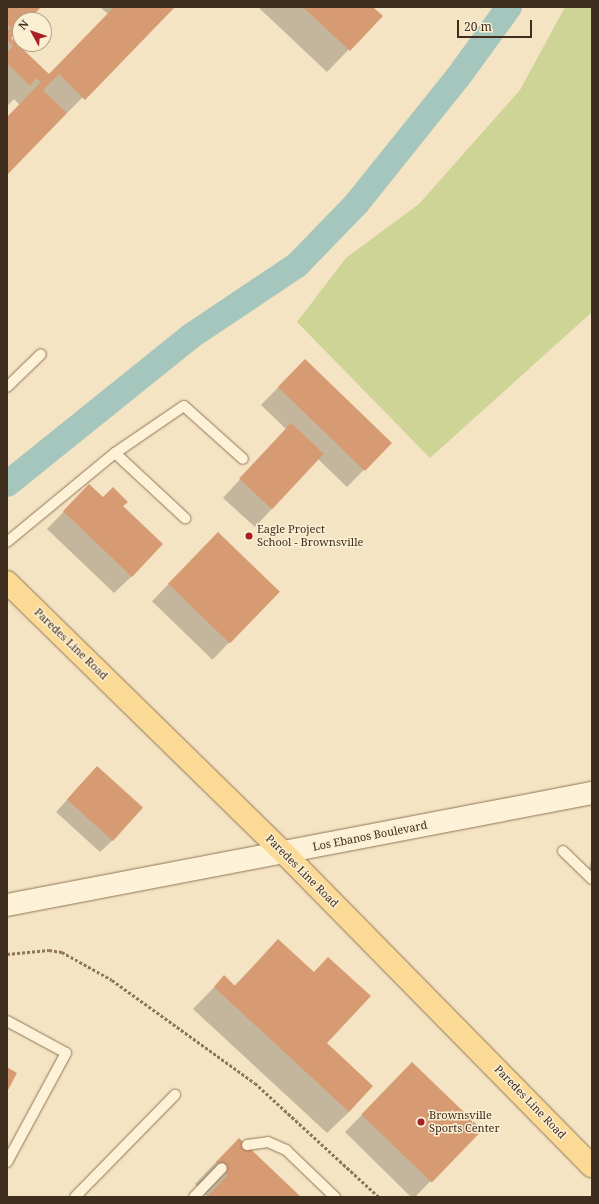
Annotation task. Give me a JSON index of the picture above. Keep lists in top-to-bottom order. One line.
{"streets":{"main road":["Paredes Line Road"],"street":["Los Ebanos Boulevard"]},"crossings":[["Paredes Line Road","Los Ebanos Boulevard"]],"places":["Eagle Project School - Brownsville","Brownsville Sports Center"],"scale_bar":"20 m","north":"top left"}
